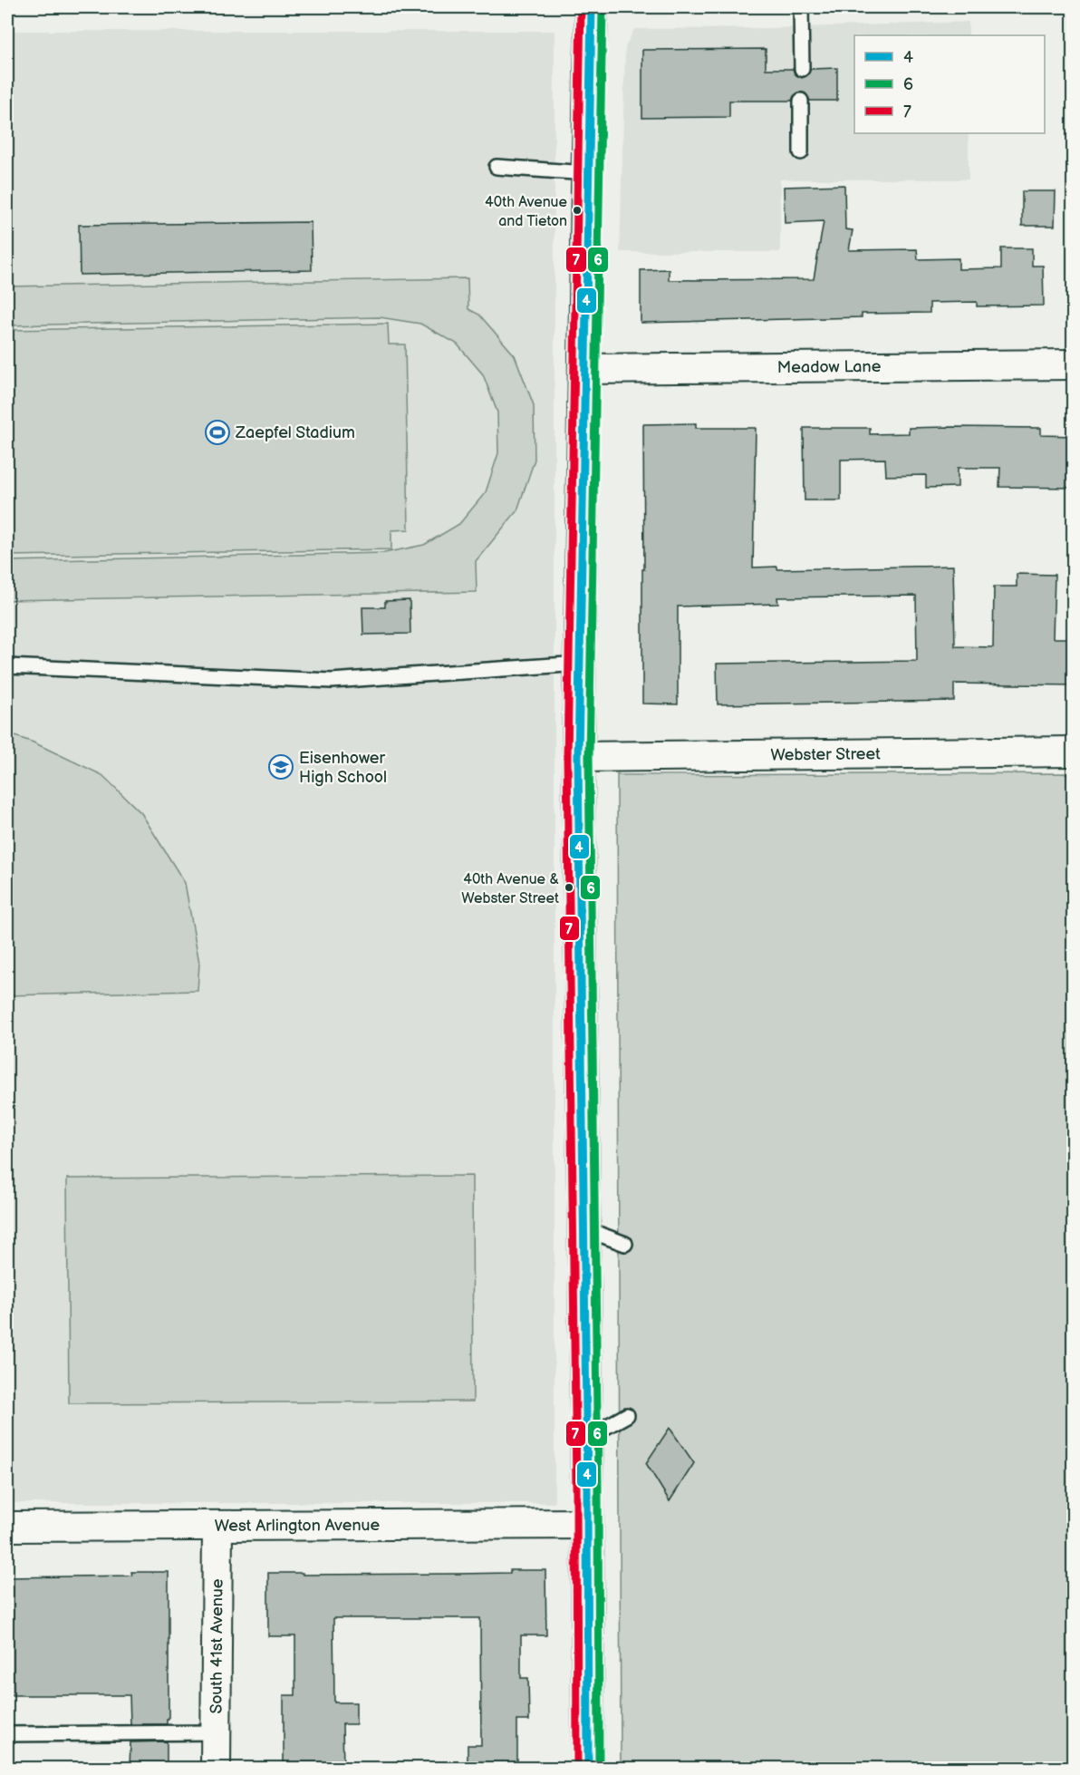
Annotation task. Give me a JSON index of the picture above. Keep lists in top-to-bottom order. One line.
{"streets":{"street":["Meadow Lane","Webster Street","West Arlington Avenue","South 41st Avenue"]},"crossings":[["West Arlington Avenue","South 41st Avenue"]],"places":{"other":["40th Avenue and Tieton","40th Avenue & Webster Street"],"sports":["Zaepfel Stadium"],"school or university":["Eisenhower High School"]},"lines":["transit line 4","transit line 6","transit line 7"],"legend":["4","6","7"]}
